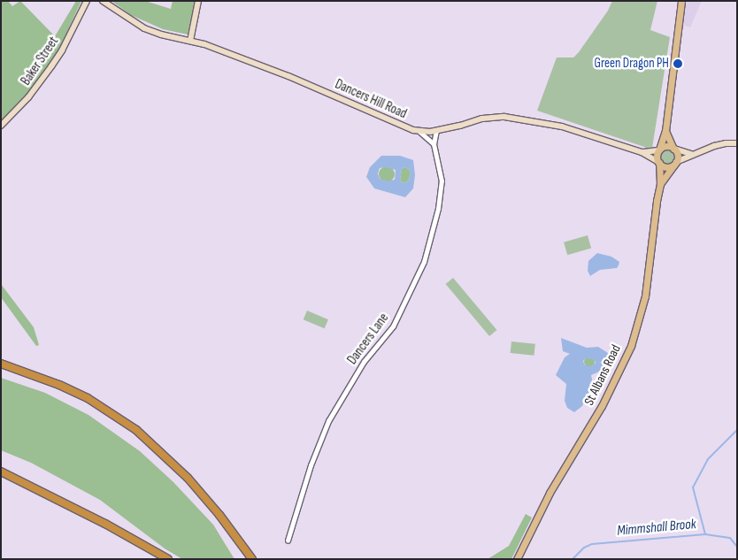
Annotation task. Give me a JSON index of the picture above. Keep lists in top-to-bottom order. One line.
{"streets":{"main road":["St Albans Road"],"street":["Baker Street","Dancers Hill Road","Dancers Lane"]},"crossings":[["Dancers Hill Road","Dancers Lane"],["Dancers Hill Road","St Albans Road"]],"water":["Mimmshall Brook"],"places":["Green Dragon PH"]}
